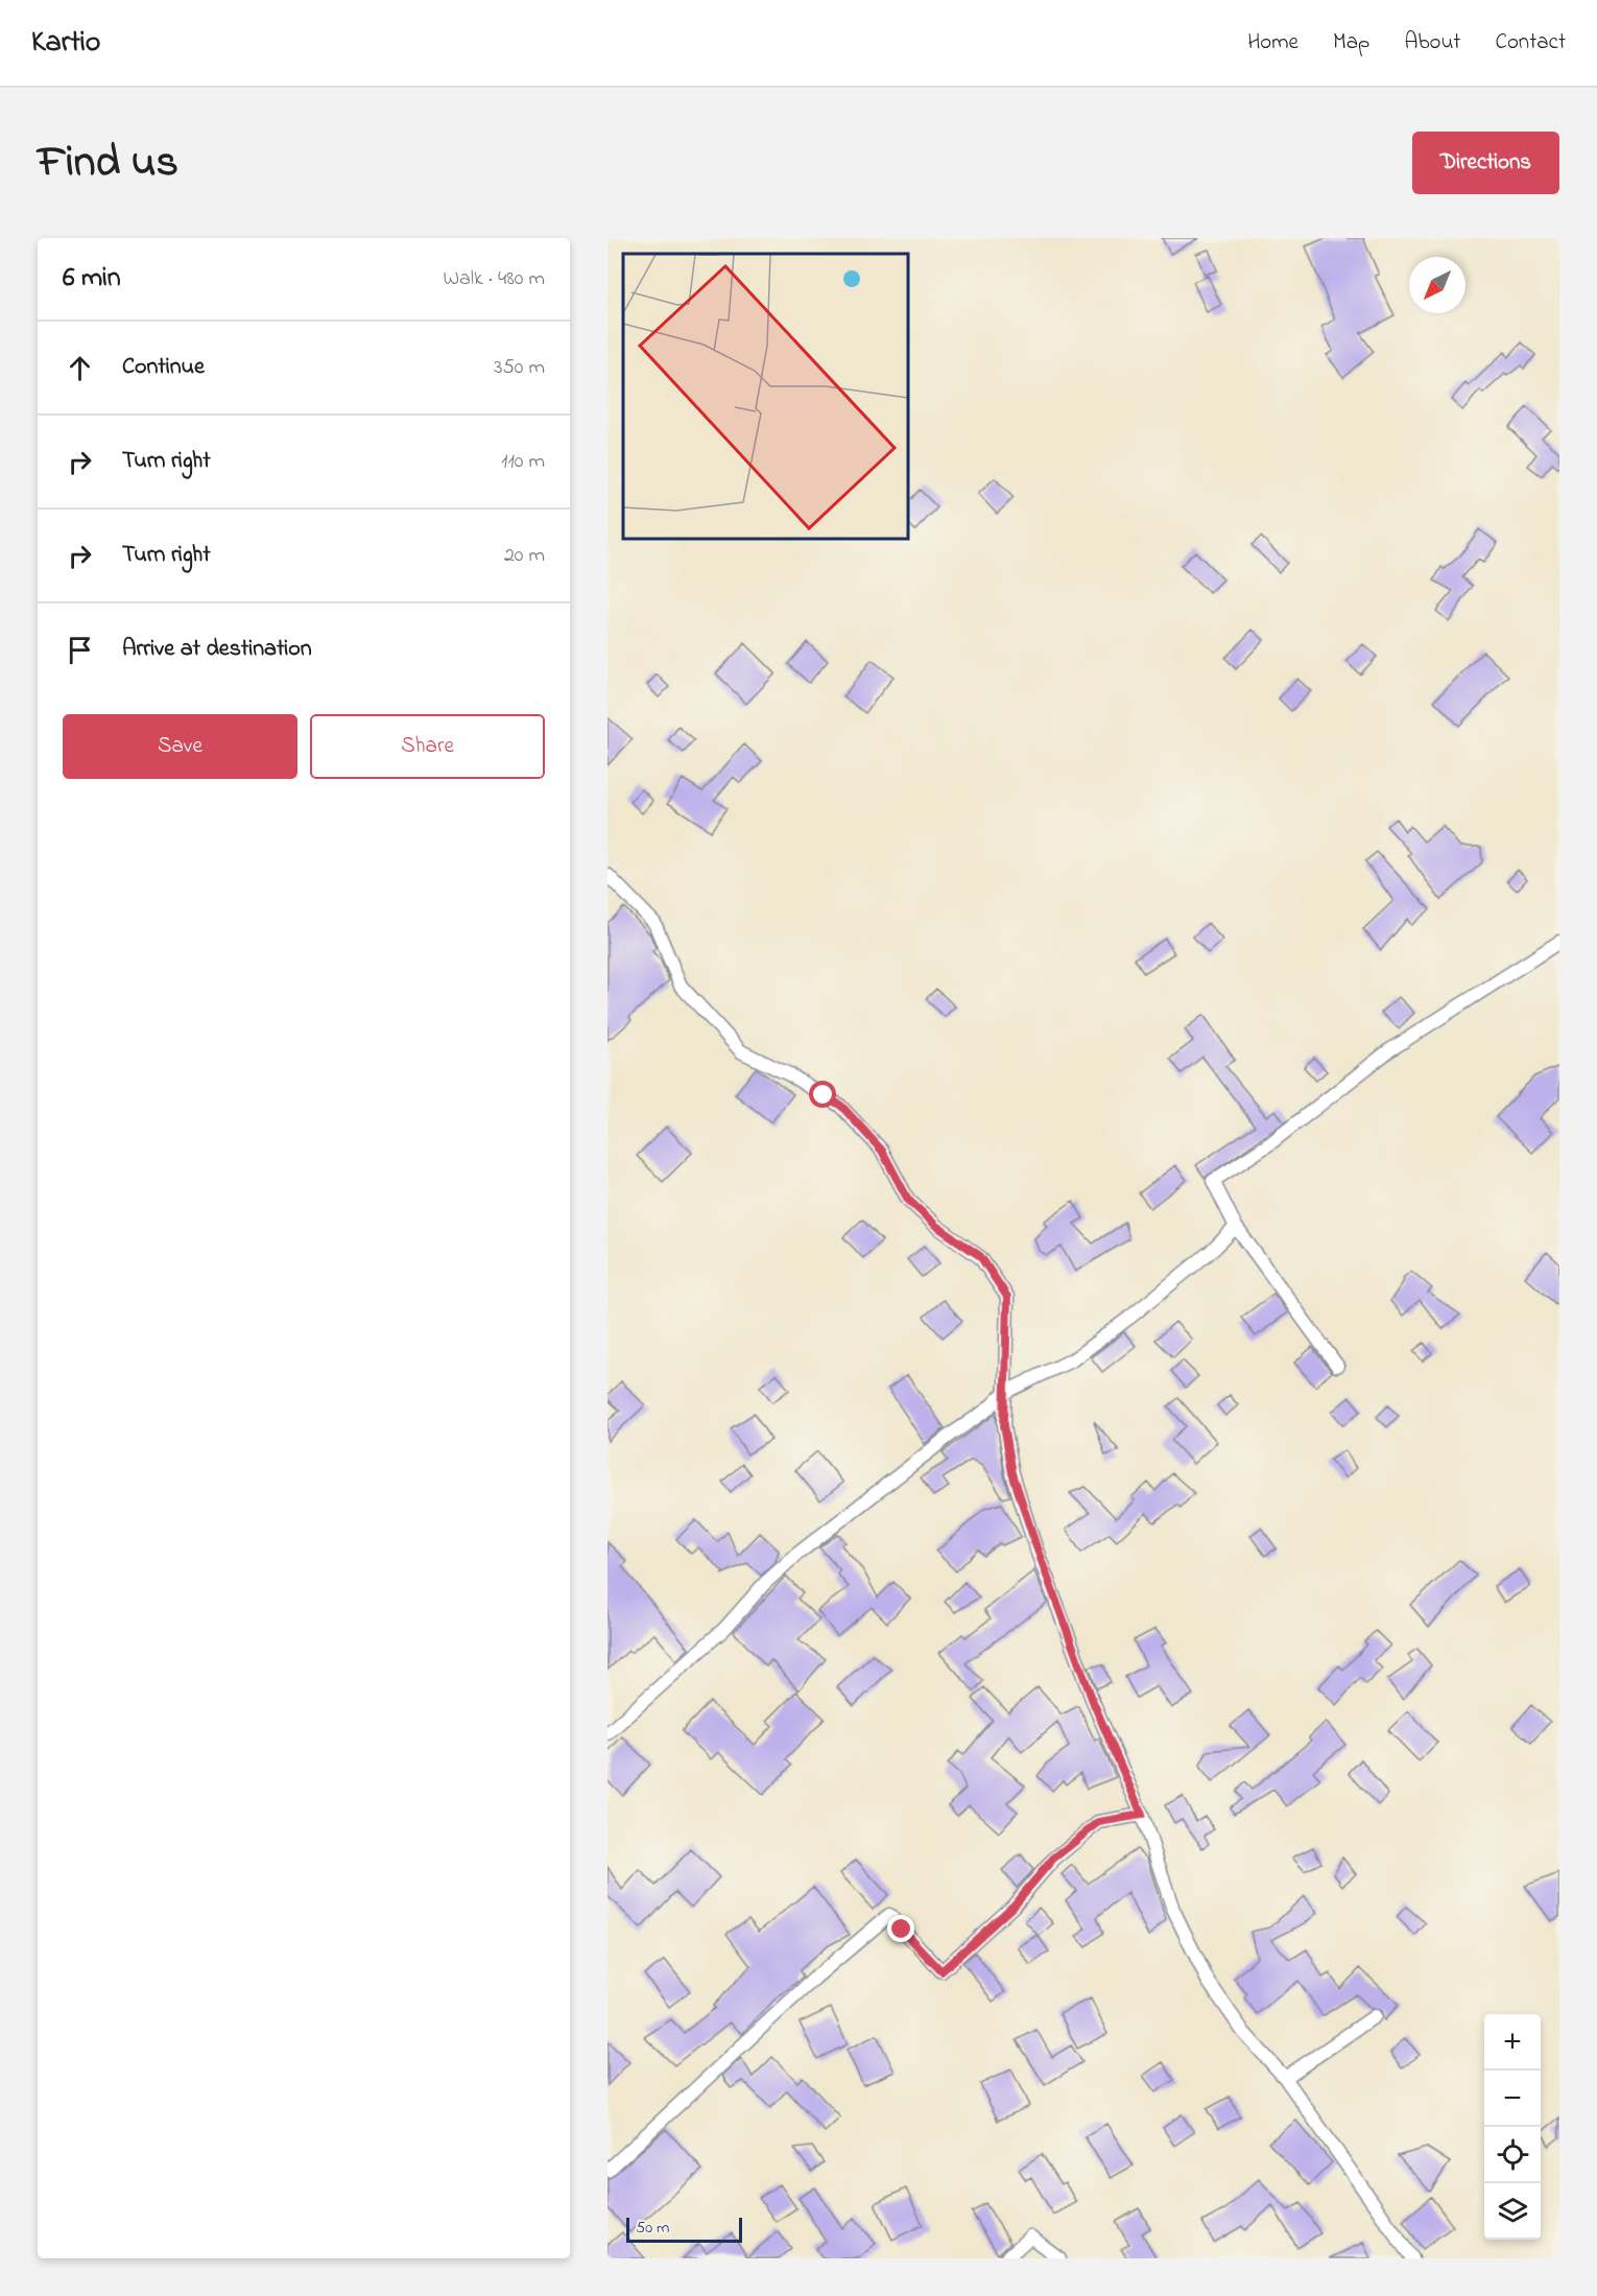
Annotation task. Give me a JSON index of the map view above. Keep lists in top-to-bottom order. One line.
{"scale_bar":"50 m","north":"bottom left","page":{"header":"Kartio","nav":["Home","Map","About","Contact"],"title":"Find us","buttons":["Directions",["Save","Share"]],"heading":["6 min","Walk · 480 m"],"list":[["Continue","350 m"],["Turn right","110 m"],["Turn right","20 m"],"Arrive at destination"],"map_buttons":["+","−"],"scale":"50 m"}}
